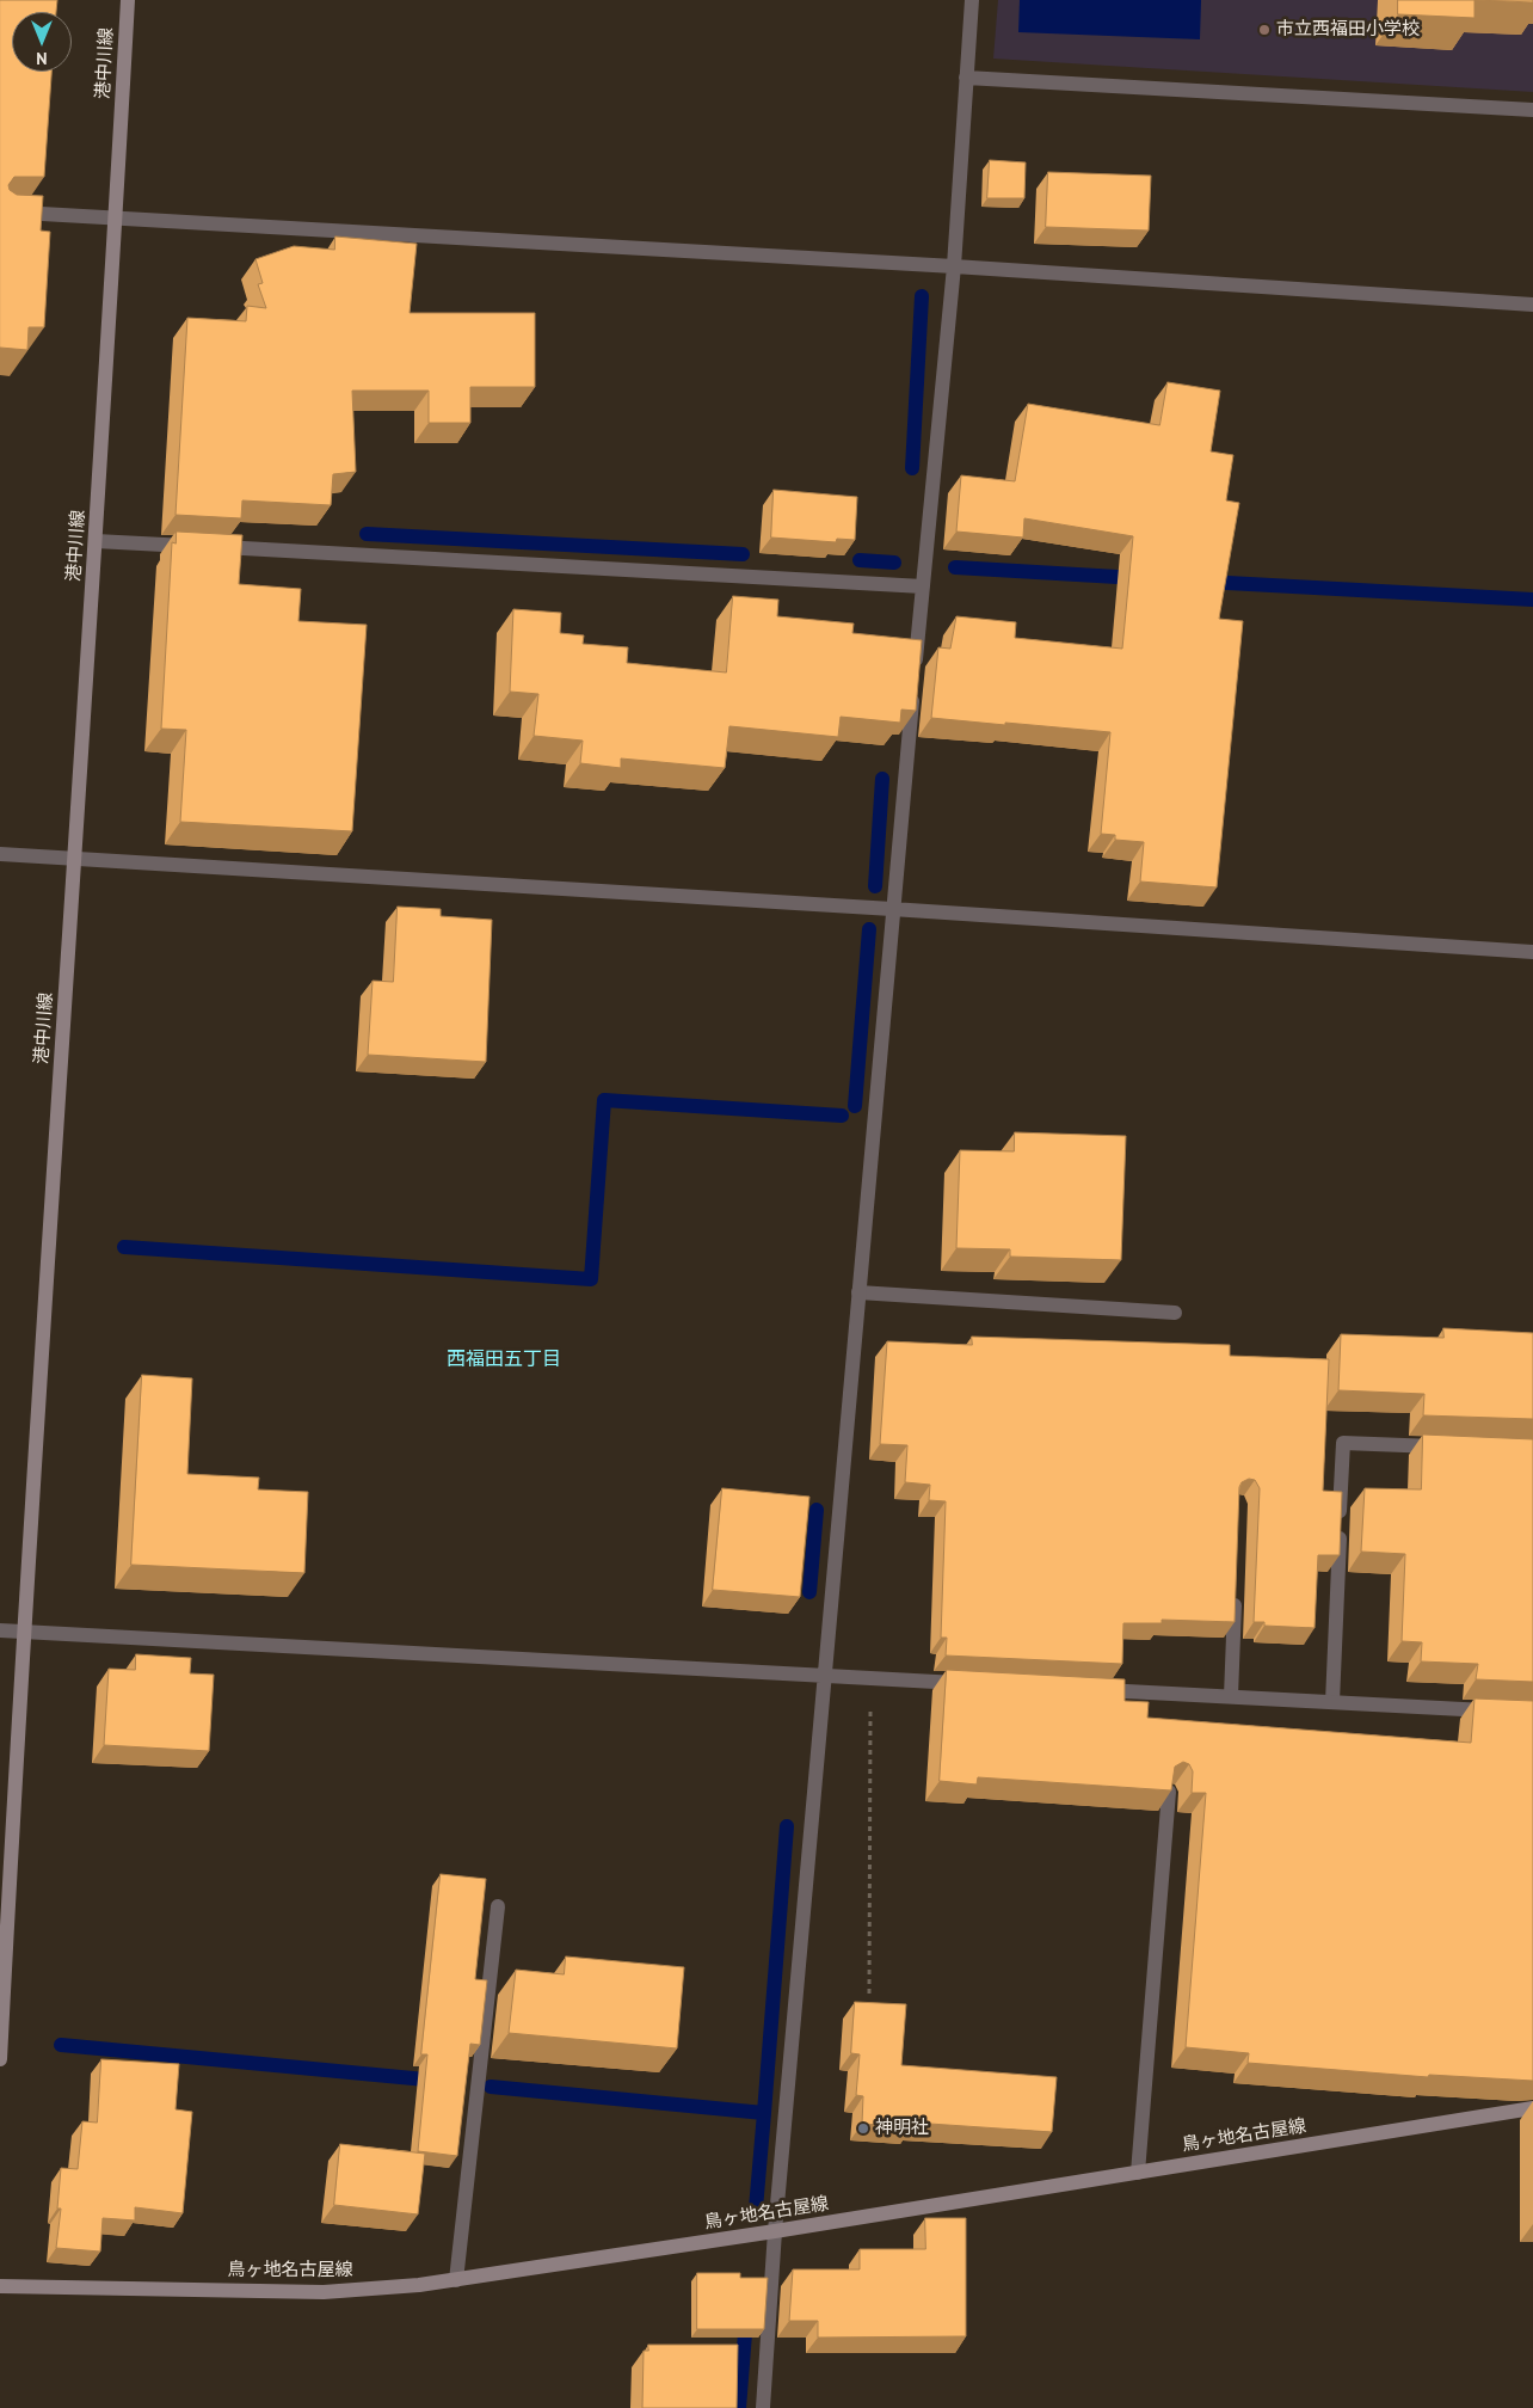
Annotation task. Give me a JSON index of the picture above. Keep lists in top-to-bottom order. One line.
{"streets":{"main road":["港中川線","鳥ヶ地名古屋線"]},"districts":["西福田五丁目"],"places":["市立西福田小学校","神明社"],"north":"bottom"}
